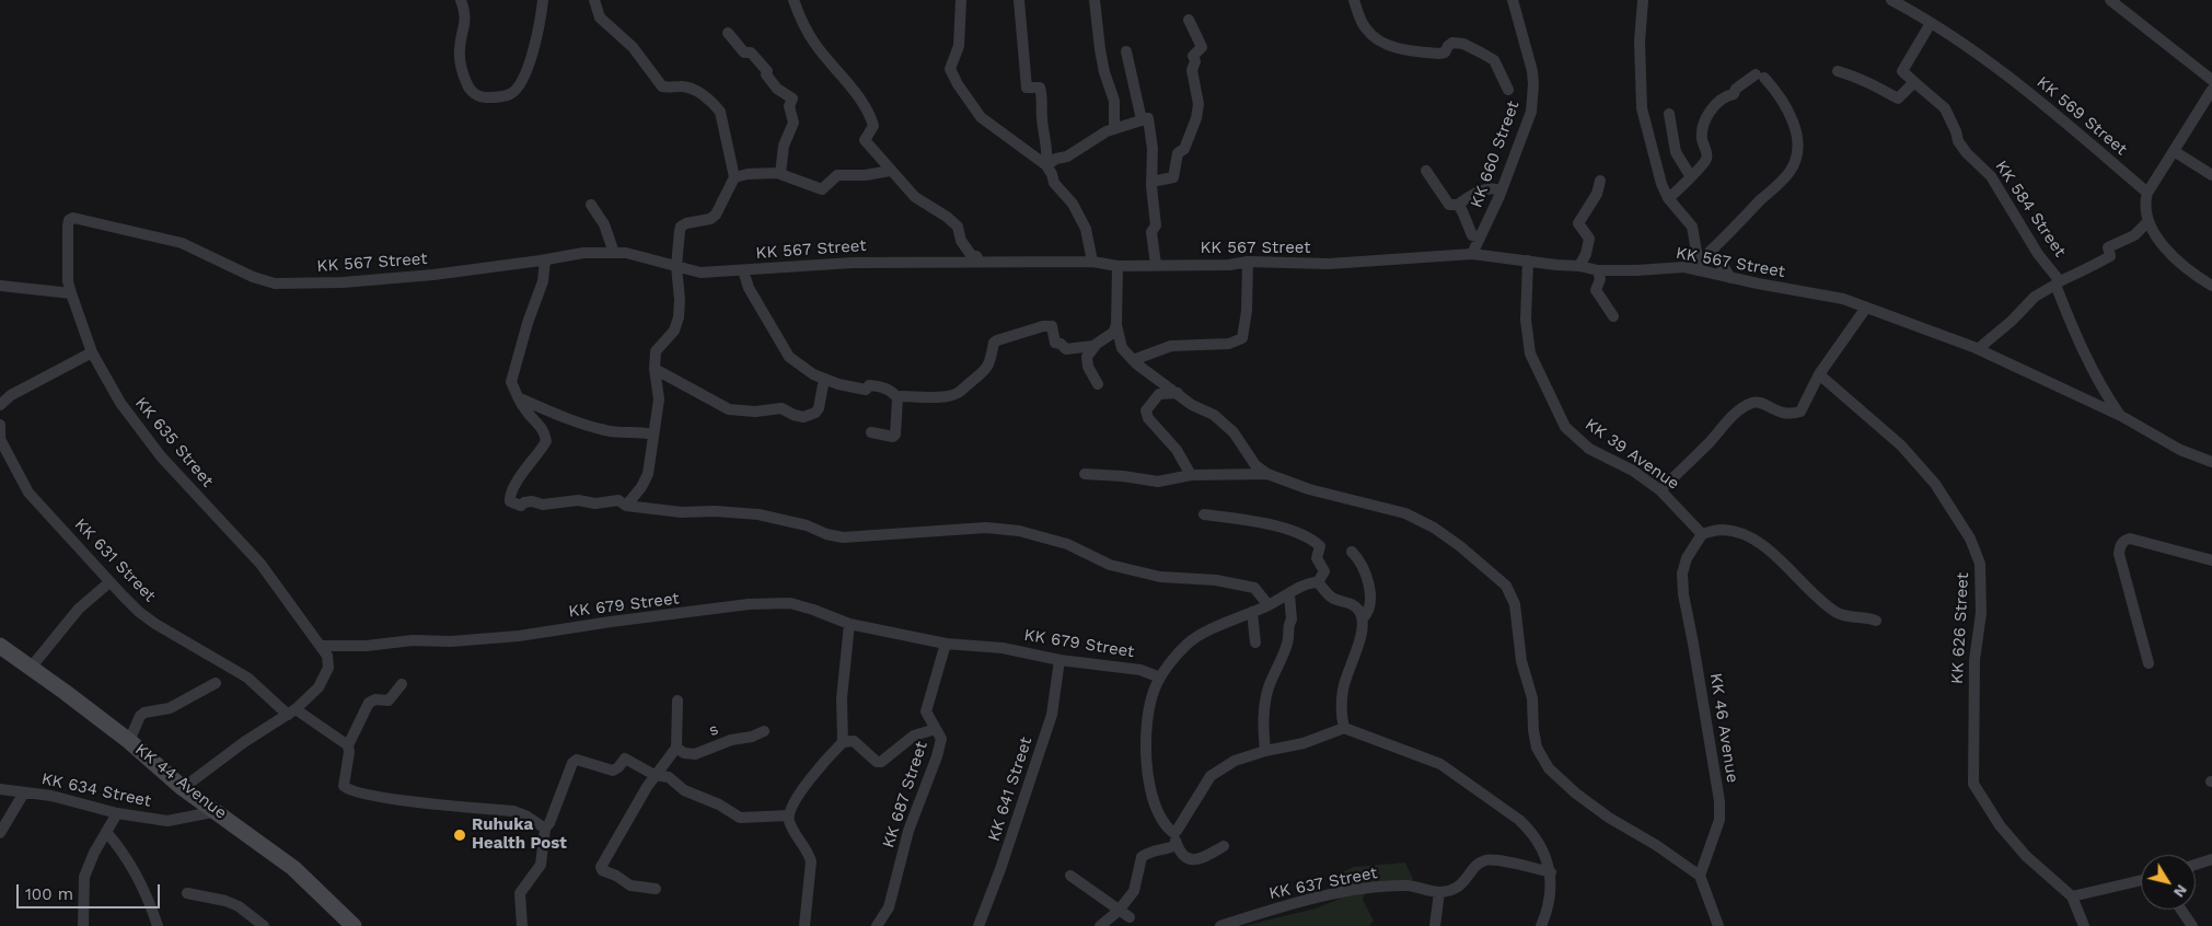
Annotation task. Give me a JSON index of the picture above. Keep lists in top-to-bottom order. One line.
{"streets":{"main road":["KK 44 Avenue"],"street":["KK 569 Street","KK 660 Street","KK 584 Street","KK 567 Street","KK 635 Street","KK 39 Avenue","KK 631 Street","KK 679 Street","KK 626 Street","KK 46 Avenue","s","KK 641 Street","KK 634 Street","KK 687 Street","KK 637 Street"]},"crossings":[["KK 660 Street","KK 567 Street"],["KK 584 Street","KK 567 Street"],["KK 567 Street","KK 635 Street"],["KK 567 Street","KK 39 Avenue"],["KK 635 Street","KK 631 Street"],["KK 635 Street","KK 679 Street"],["KK 635 Street","KK 44 Avenue"],["KK 39 Avenue","KK 46 Avenue"],["KK 679 Street","KK 641 Street"],["KK 679 Street","KK 687 Street"],["KK 44 Avenue","KK 634 Street"]],"places":["Ruhuka Health Post"],"scale_bar":"100 m","north":"bottom right"}
